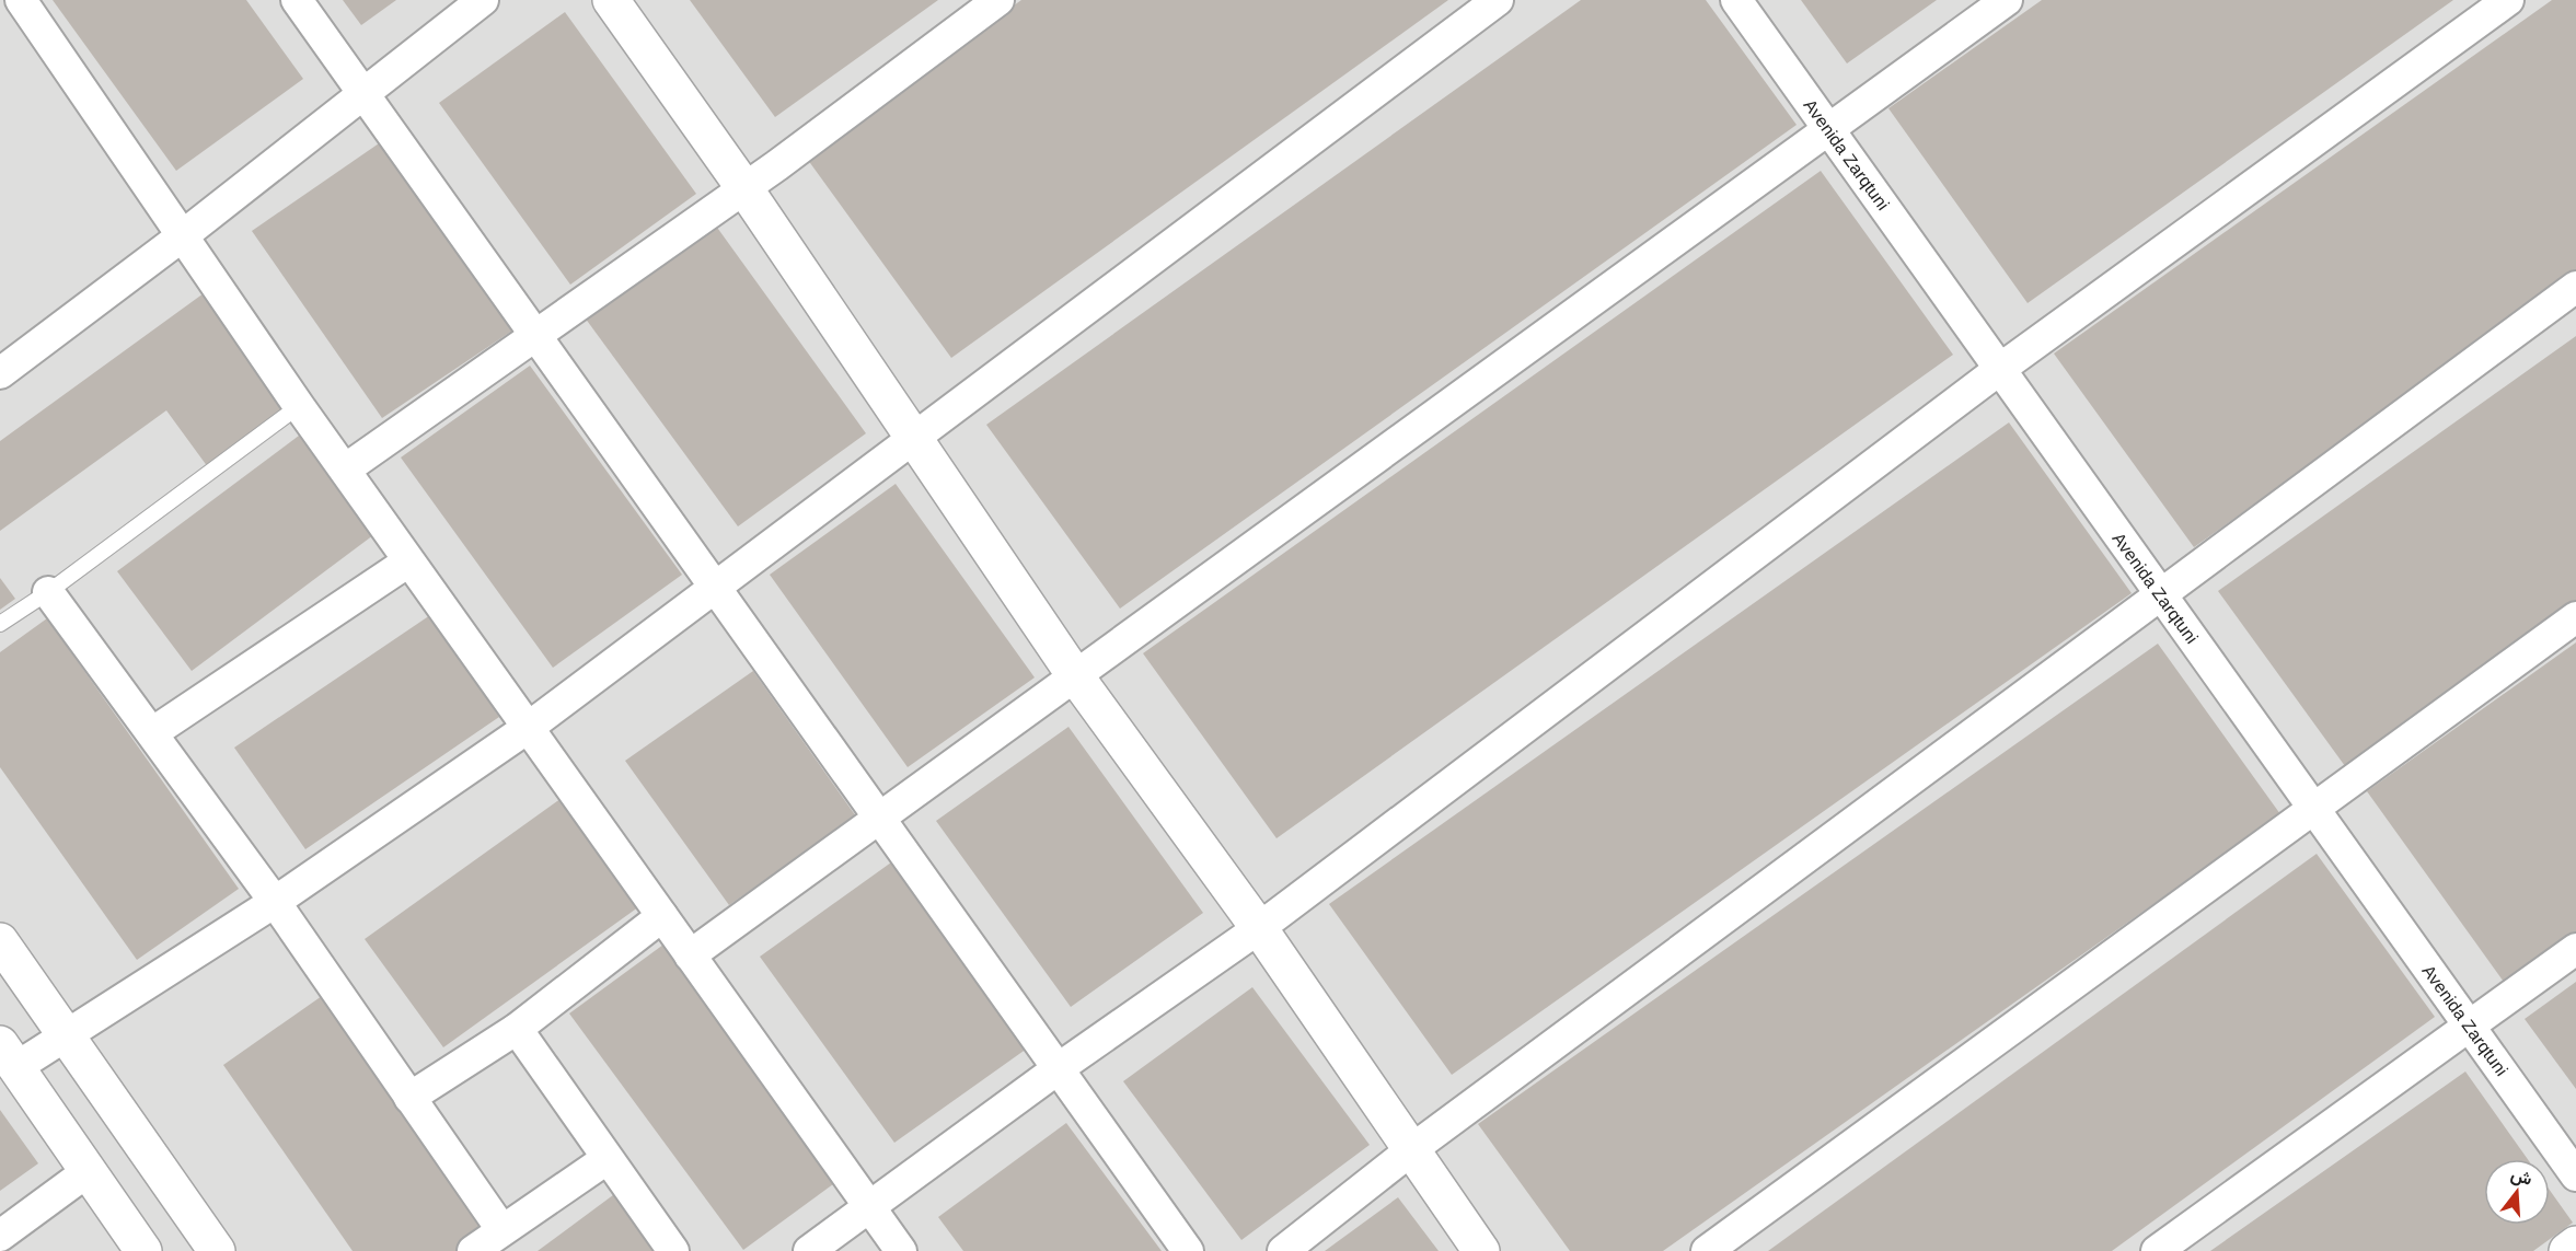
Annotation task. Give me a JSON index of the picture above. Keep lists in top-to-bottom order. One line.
{"streets":{"street":["Avenida Zarqtuni"]},"north":"top"}
